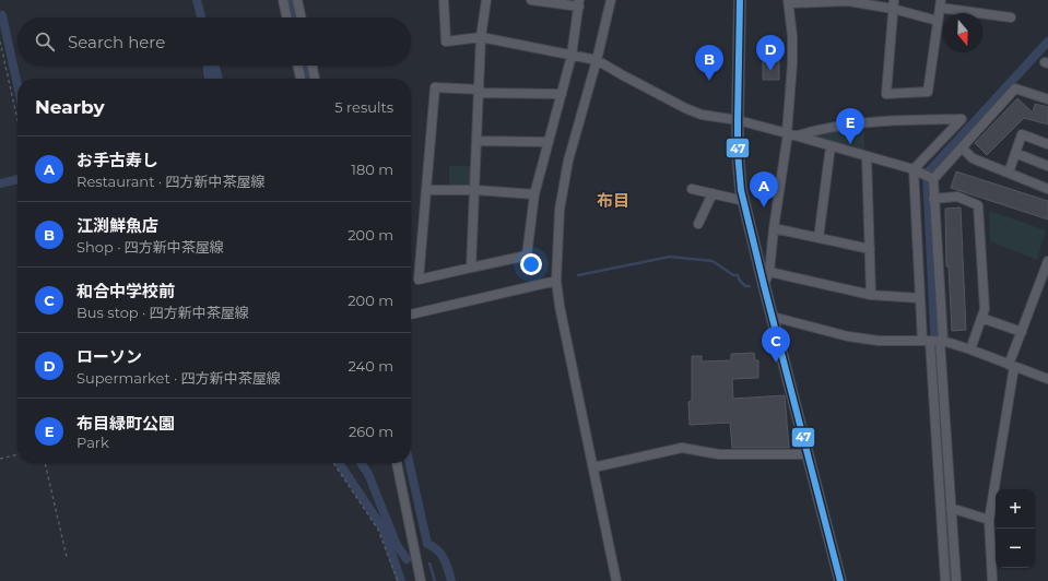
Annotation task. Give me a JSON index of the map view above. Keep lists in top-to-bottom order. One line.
{"districts":["布目"],"lines":["transit line 47"],"north":"bottom","page":{"search":"Search here","pins":["D","B","E","A","C"],"heading":["Nearby","5 results"],"list":[{"mark":"A","name":"お手古寿し","note":"Restaurant · 四方新中茶屋線","value":"180 m"},{"mark":"B","name":"江渕鮮魚店","note":"Shop · 四方新中茶屋線","value":"200 m"},{"mark":"C","name":"和合中学校前","note":"Bus stop · 四方新中茶屋線","value":"200 m"},{"mark":"D","name":"ローソン","note":"Supermarket · 四方新中茶屋線","value":"240 m"},{"mark":"E","name":"布目緑町公園","note":"Park","value":"260 m"}],"map_buttons":["+","−"]}}
